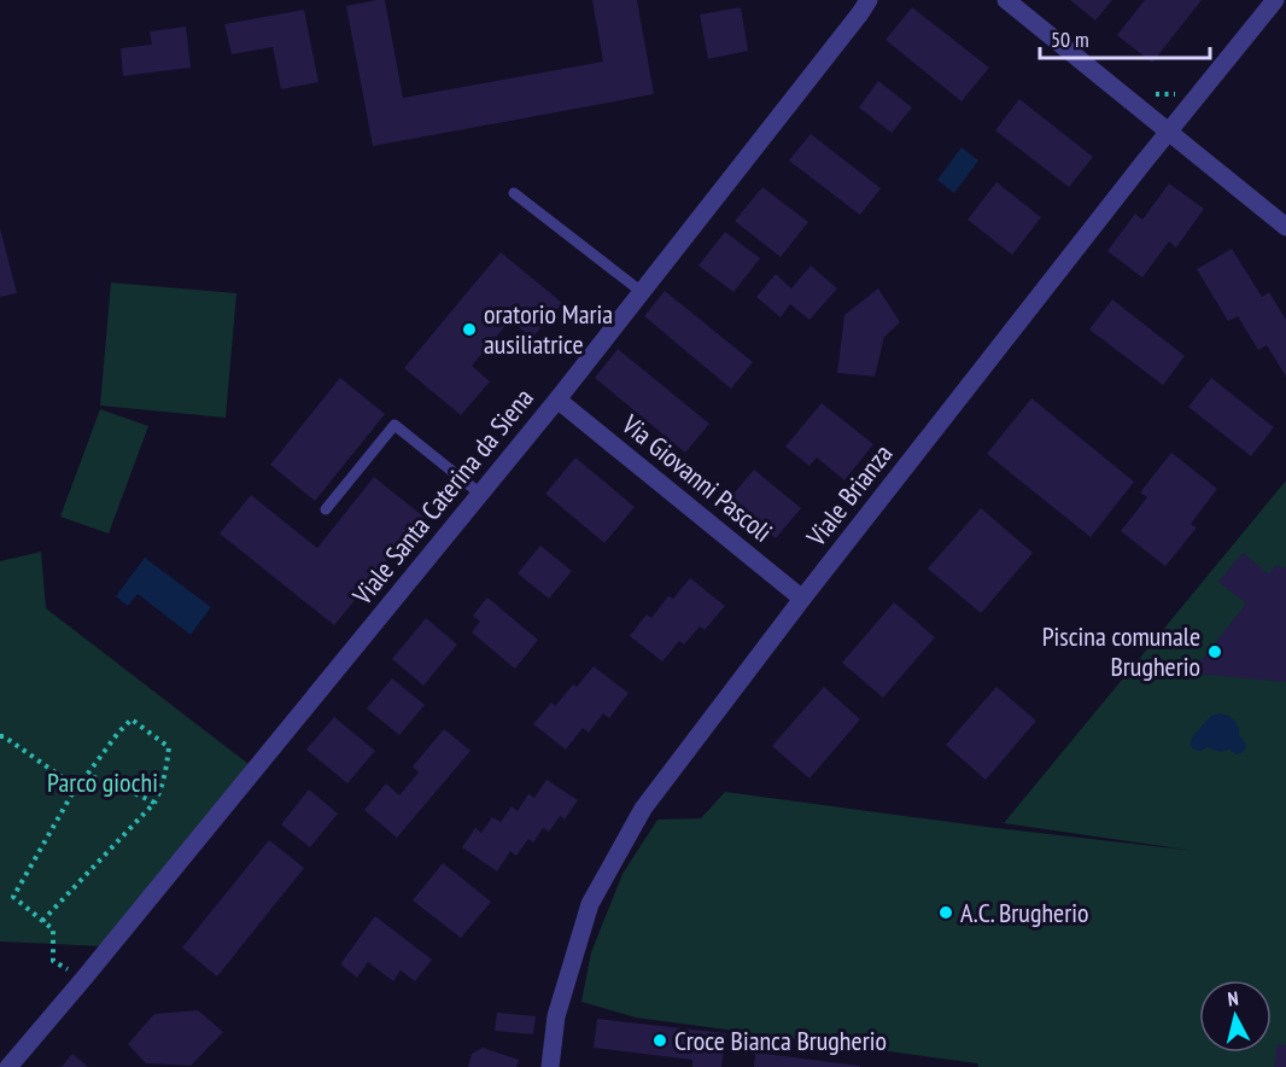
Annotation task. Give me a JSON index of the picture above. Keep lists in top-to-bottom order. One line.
{"streets":{"street":["Via Giovanni Pascoli","Viale Brianza","Viale Santa Caterina da Siena"]},"crossings":[["Via Giovanni Pascoli","Viale Brianza"],["Via Giovanni Pascoli","Viale Santa Caterina da Siena"]],"parks":["Parco giochi"],"places":["oratorio Maria ausiliatrice","Piscina comunale Brugherio","A.C. Brugherio","Croce Bianca Brugherio"],"scale_bar":"50 m","north":"top"}
